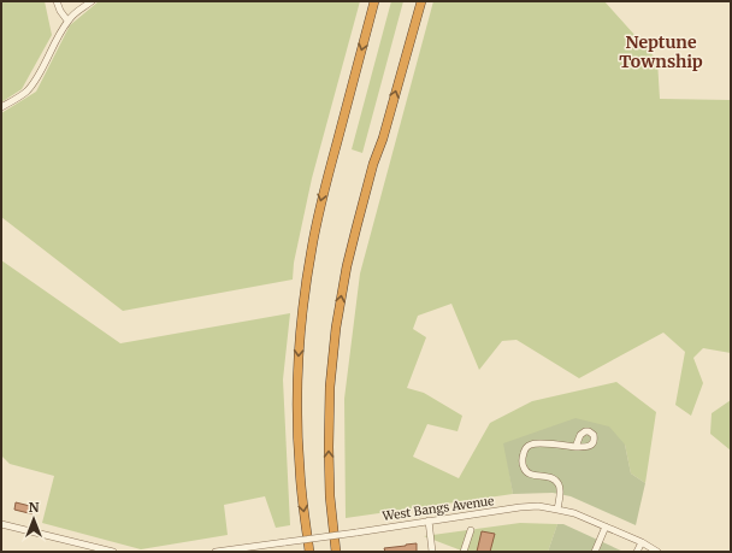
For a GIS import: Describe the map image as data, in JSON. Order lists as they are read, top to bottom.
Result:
{
  "streets": {
    "street": ["West Bangs Avenue"]
  },
  "districts": ["Neptune Township"],
  "north": "top"
}
